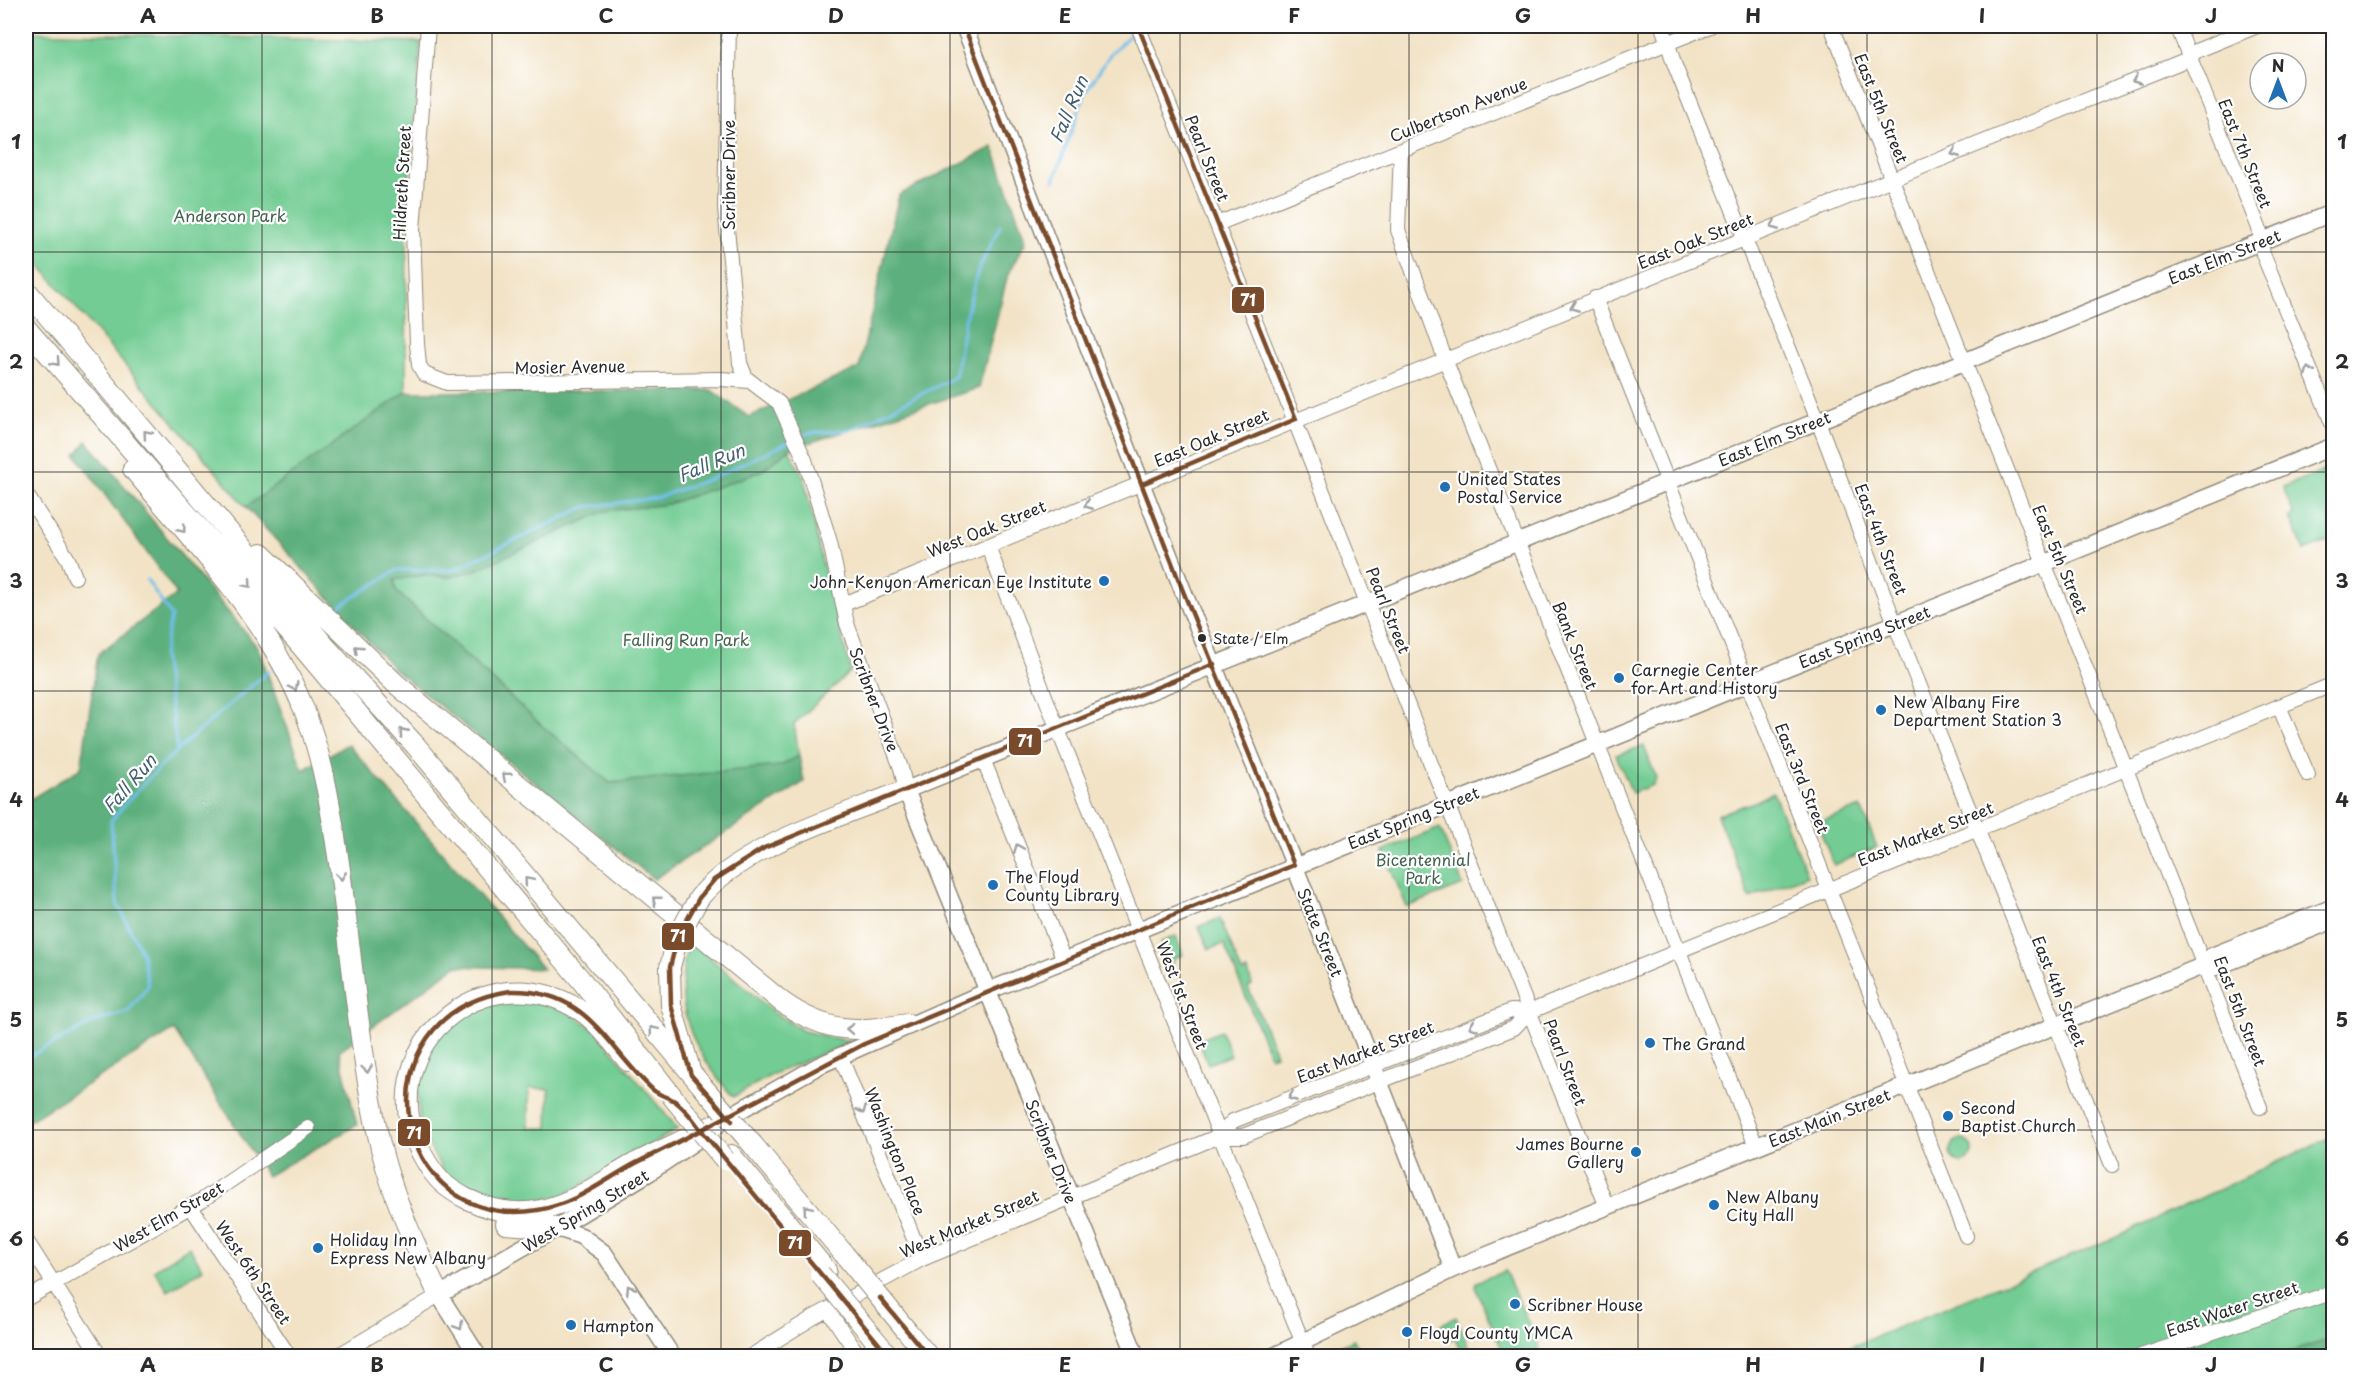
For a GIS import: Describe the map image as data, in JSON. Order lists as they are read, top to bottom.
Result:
{
  "streets": {
    "main road": [
      "Scribner Drive",
      "East Elm Street",
      "East Spring Street",
      "State Street",
      "East Main Street",
      "West Spring Street"
    ],
    "street": [
      "East 5th Street",
      "Culbertson Avenue",
      "East 7th Street",
      "Pearl Street",
      "Hildreth Street",
      "East Oak Street",
      "Mosier Avenue",
      "West Oak Street",
      "East 4th Street",
      "Bank Street",
      "East 3rd Street",
      "East Market Street",
      "West 1st Street",
      "Washington Place",
      "West Elm Street",
      "West Market Street",
      "West 6th Street",
      "East Water Street"
    ]
  },
  "crossings": [
    ["East 5th Street", "East Oak Street"],
    ["East 5th Street", "East Elm Street"],
    ["East 5th Street", "East Spring Street"],
    ["East 5th Street", "East Market Street"],
    ["East 5th Street", "East Main Street"],
    ["Culbertson Avenue", "Pearl Street"],
    ["Culbertson Avenue", "East 4th Street"],
    ["Culbertson Avenue", "Bank Street"],
    ["East 7th Street", "East Oak Street"],
    ["East 7th Street", "East Elm Street"],
    ["Pearl Street", "East Oak Street"],
    ["Pearl Street", "East Elm Street"],
    ["Pearl Street", "East Spring Street"],
    ["Pearl Street", "East Market Street"],
    ["Pearl Street", "East Main Street"],
    ["Scribner Drive", "Mosier Avenue"],
    ["Scribner Drive", "West Oak Street"],
    ["Scribner Drive", "West Spring Street"],
    ["Scribner Drive", "West Market Street"],
    ["Hildreth Street", "Mosier Avenue"],
    ["East Oak Street", "West Oak Street"],
    ["East Oak Street", "East 4th Street"],
    ["East Oak Street", "Bank Street"],
    ["East Oak Street", "East 3rd Street"],
    ["East Oak Street", "State Street"],
    ["East Elm Street", "East 4th Street"],
    ["East Elm Street", "Bank Street"],
    ["East Elm Street", "East 3rd Street"],
    ["East Elm Street", "State Street"],
    ["West Oak Street", "State Street"],
    ["West Oak Street", "West 1st Street"],
    ["East 4th Street", "East Spring Street"],
    ["East 4th Street", "East Market Street"],
    ["East 4th Street", "East Main Street"],
    ["East Spring Street", "Bank Street"],
    ["East Spring Street", "East 3rd Street"],
    ["East Spring Street", "State Street"],
    ["East Spring Street", "West Spring Street"],
    ["Bank Street", "East Market Street"],
    ["Bank Street", "East Main Street"],
    ["East 3rd Street", "East Market Street"],
    ["East 3rd Street", "East Main Street"],
    ["East Market Street", "State Street"],
    ["East Market Street", "West Market Street"],
    ["State Street", "East Main Street"],
    ["State Street", "West Spring Street"],
    ["State Street", "West Market Street"],
    ["West 1st Street", "East Main Street"],
    ["West 1st Street", "West Spring Street"],
    ["West 1st Street", "West Market Street"],
    ["Washington Place", "West Spring Street"],
    ["Washington Place", "West Market Street"],
    ["West Elm Street", "West 6th Street"]
  ],
  "one_way": [
    "East 7th Street",
    "East Oak Street",
    "West Oak Street",
    "Washington Place"
  ],
  "water": ["Fall Run"],
  "parks": ["Anderson Park", "Falling Run Park", "Bicentennial Park"],
  "places": [
    "United States Postal Service",
    "John-Kenyon American Eye Institute",
    "State / Elm",
    "Carnegie Center for Art and History",
    "New Albany Fire Department Station 3",
    "The Floyd County Library",
    "The Grand",
    "Second Baptist Church",
    "James Bourne Gallery",
    "New Albany City Hall",
    "Holiday Inn Express New Albany",
    "Scribner House",
    "Hampton",
    "Floyd County YMCA"
  ],
  "lines": ["transit line 71"],
  "north": "top",
  "grid": {
    "columns": [
      "A",
      "B",
      "C",
      "D",
      "E",
      "F",
      "G",
      "H",
      "I",
      "J"
    ],
    "rows": [
      "1",
      "2",
      "3",
      "4",
      "5",
      "6"
    ]
  }
}
